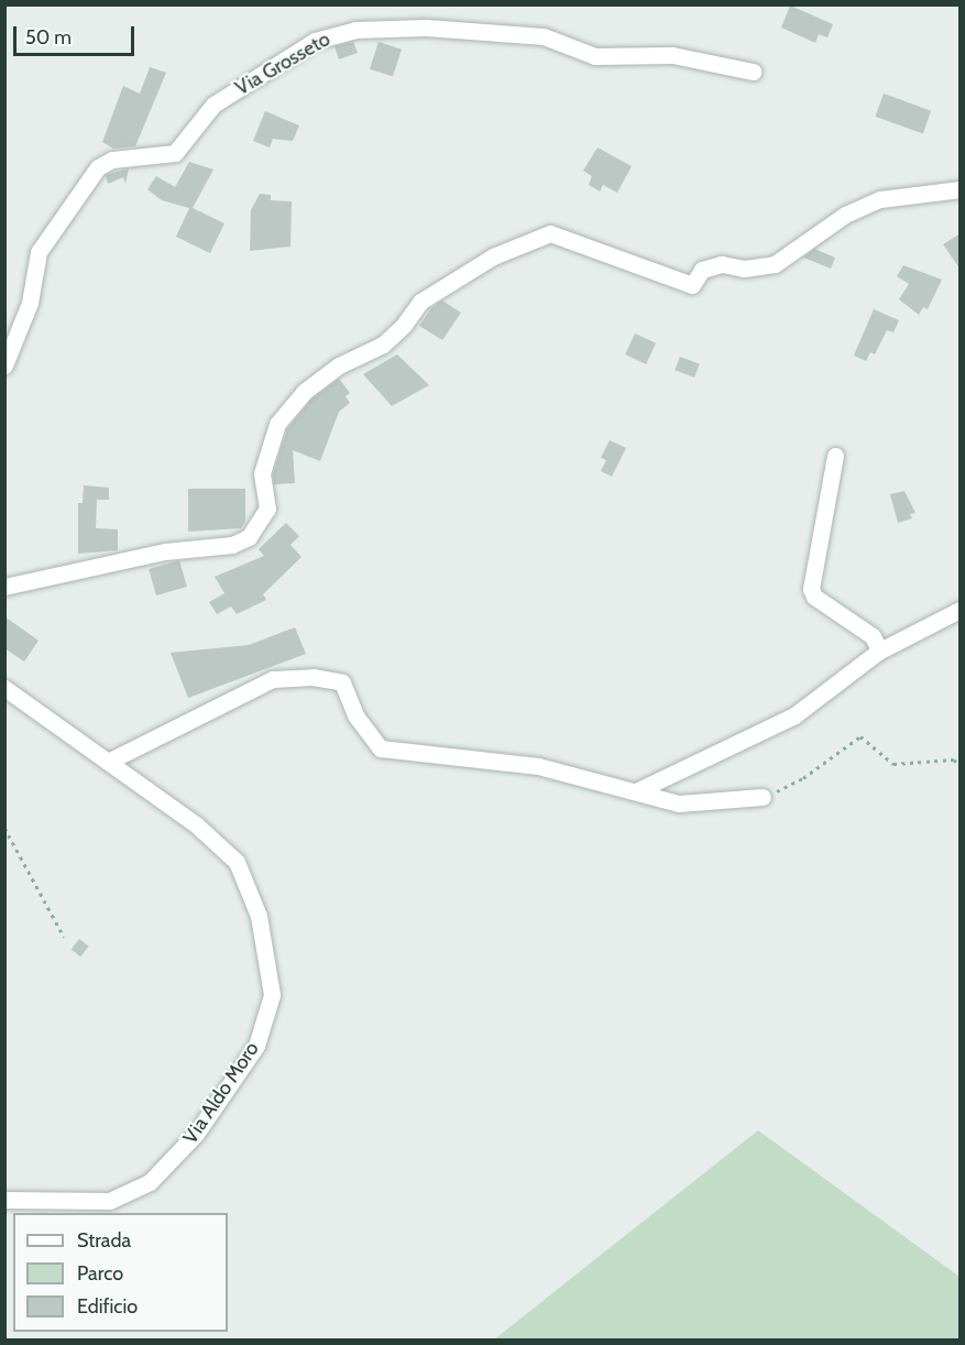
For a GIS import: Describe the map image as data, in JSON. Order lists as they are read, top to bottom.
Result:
{
  "streets": {
    "street": ["Via Grosseto", "Via Aldo Moro"]
  },
  "legend": ["Strada", "Parco", "Edificio"],
  "scale_bar": "50 m"
}
